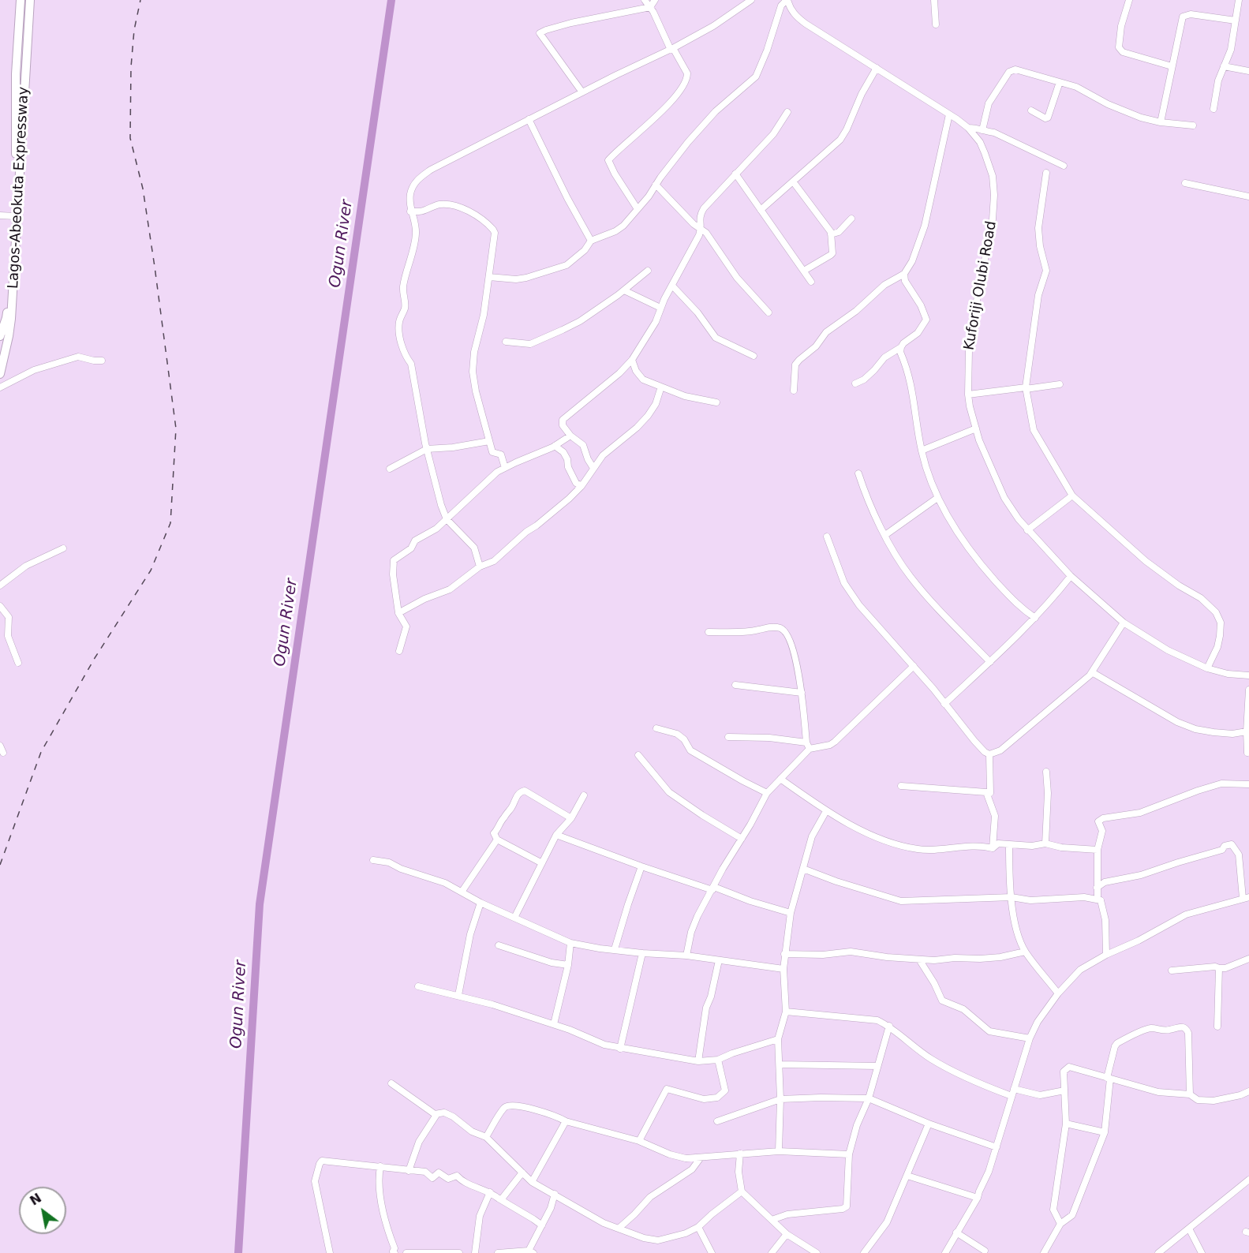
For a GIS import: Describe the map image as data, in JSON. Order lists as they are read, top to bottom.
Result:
{
  "streets": {
    "highway": ["Lagos-Abeokuta Expressway"],
    "street": ["Kuforiji Olubi Road"]
  },
  "water": ["Ogun River"],
  "north": "top left"
}
